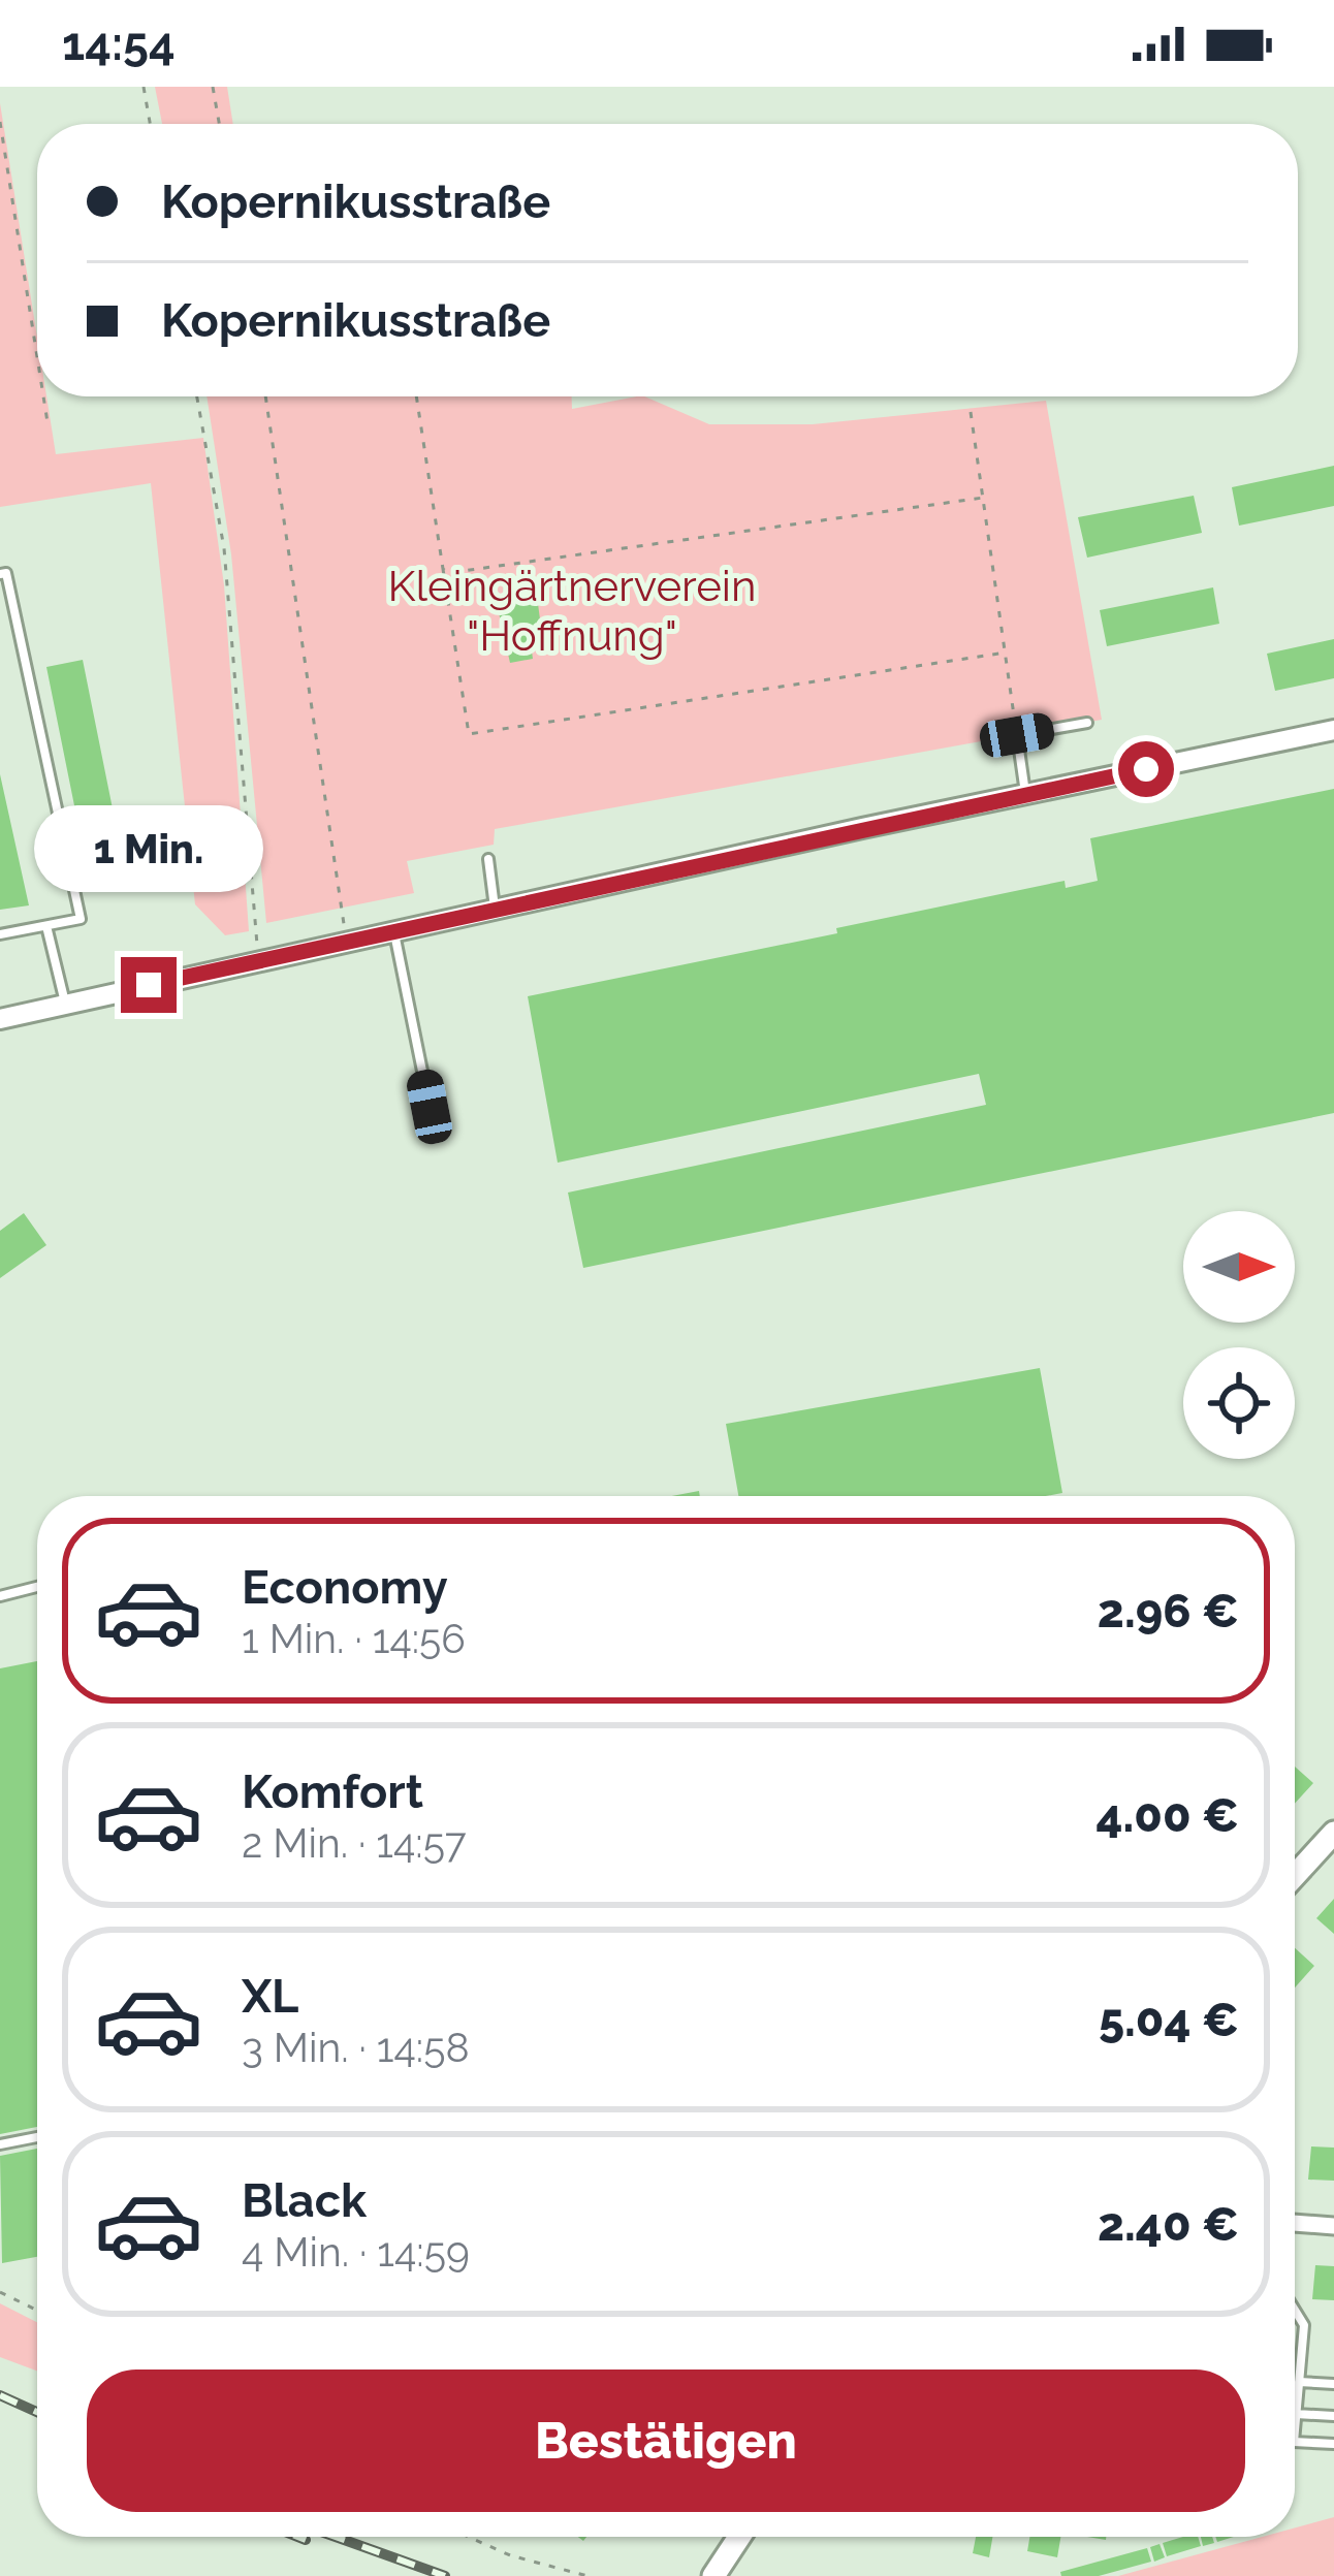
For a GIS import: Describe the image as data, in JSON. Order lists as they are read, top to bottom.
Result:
{
  "parks": ["Kleingärtnerverein \"Hoffnung\""],
  "north": "right",
  "page": {
    "status": "14:54",
    "banner": ["Kopernikusstraße", "Kopernikusstraße"],
    "bubble": "1 Min.",
    "list": [
      {
        "name": "Economy",
        "note": "1 Min. · 14:56",
        "value": "2.96 €"
      },
      {
        "name": "Komfort",
        "note": "2 Min. · 14:57",
        "value": "4.00 €"
      },
      {
        "name": "XL",
        "note": "3 Min. · 14:58",
        "value": "5.04 €"
      },
      {
        "name": "Black",
        "note": "4 Min. · 14:59",
        "value": "2.40 €"
      }
    ],
    "buttons": "Bestätigen"
  }
}
